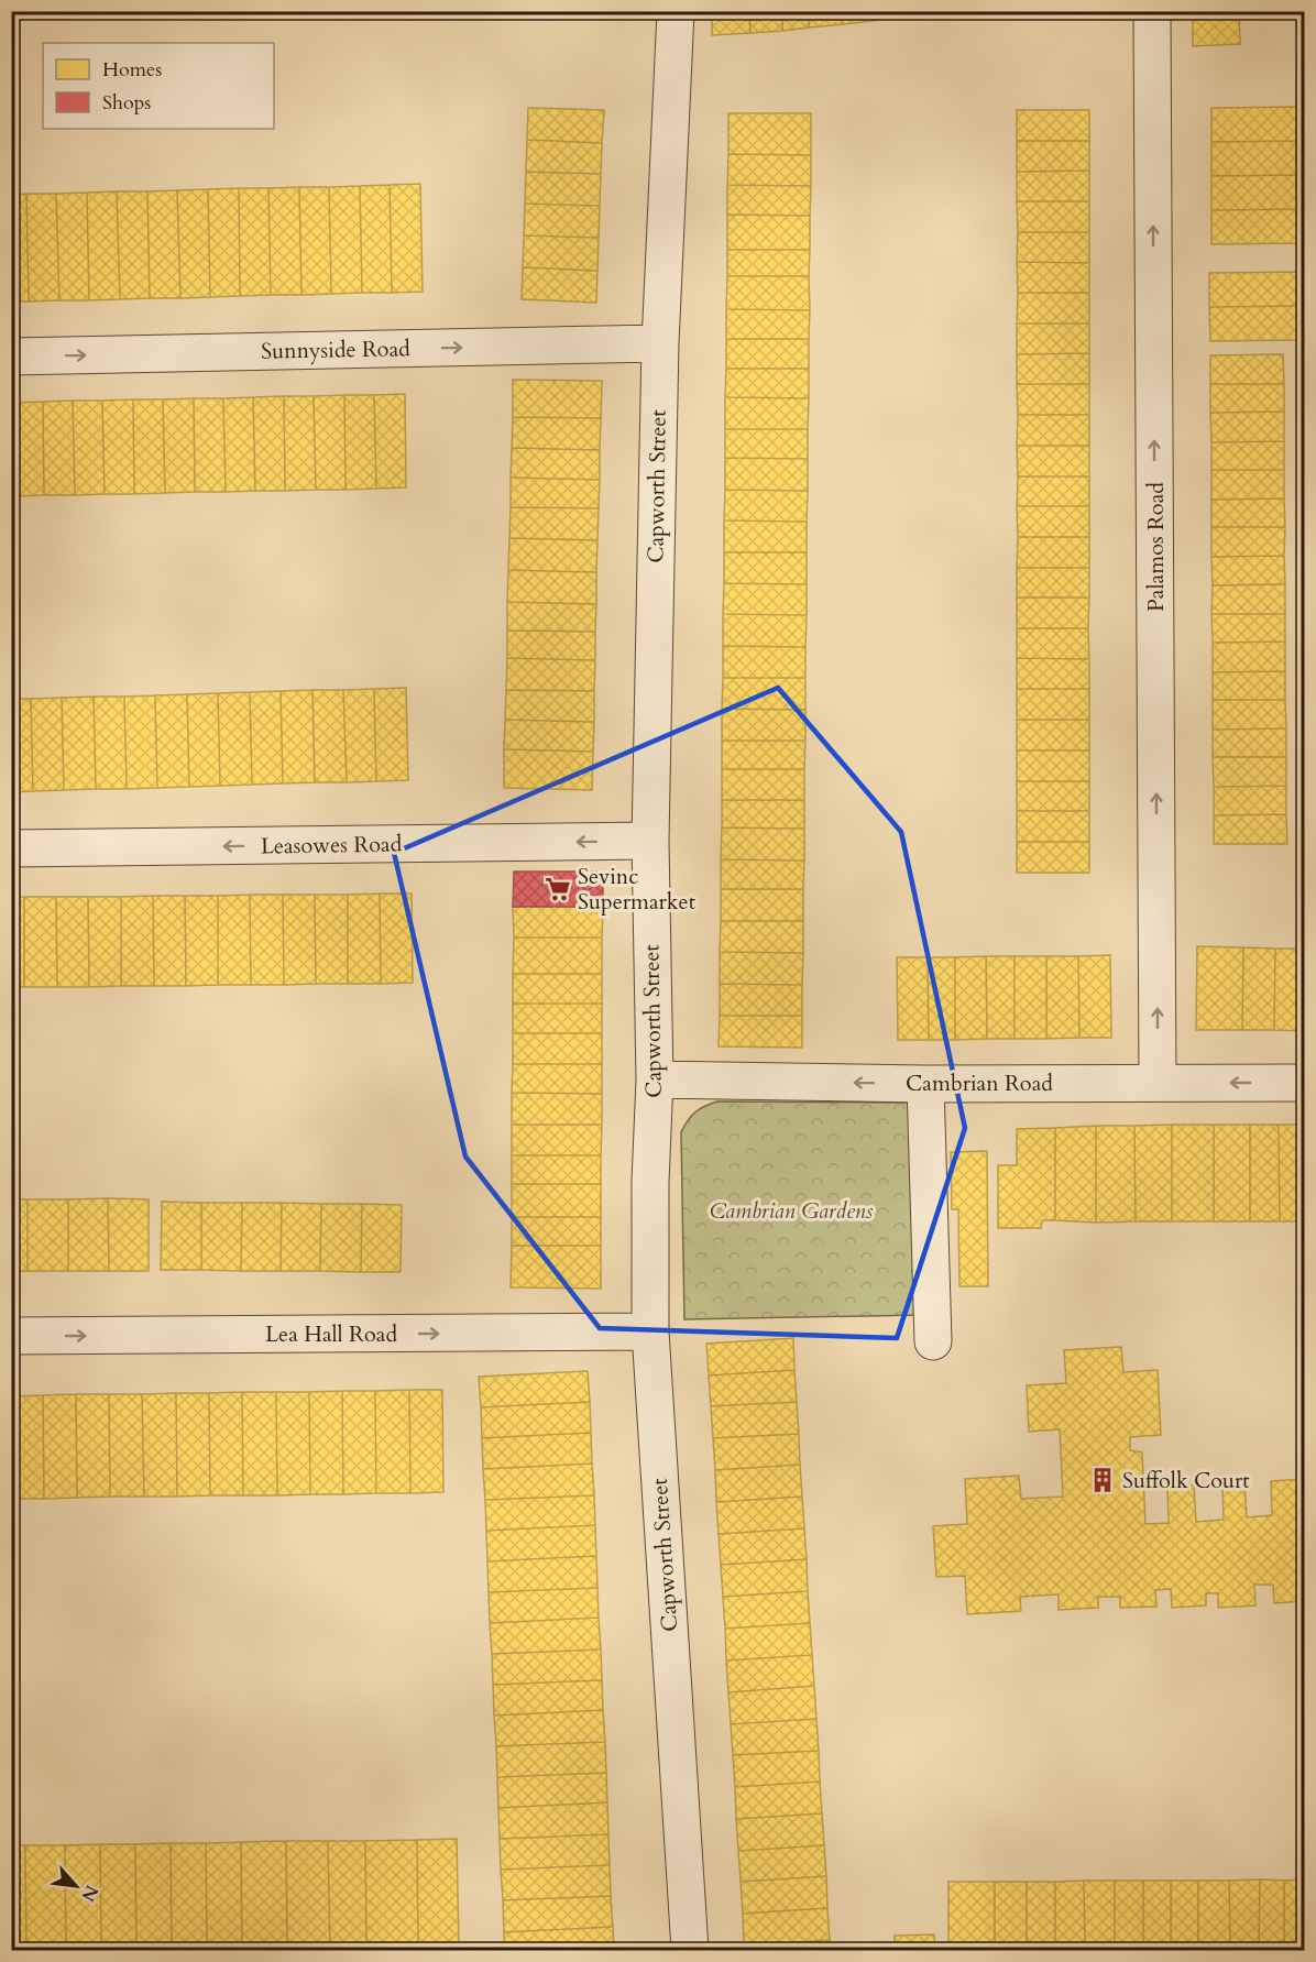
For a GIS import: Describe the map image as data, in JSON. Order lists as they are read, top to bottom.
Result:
{
  "streets": {
    "street": [
      "Sunnyside Road",
      "Capworth Street",
      "Palamos Road",
      "Leasowes Road",
      "Cambrian Road",
      "Lea Hall Road"
    ]
  },
  "crossings": [
    ["Sunnyside Road", "Capworth Street"],
    ["Capworth Street", "Leasowes Road"],
    ["Capworth Street", "Cambrian Road"],
    ["Capworth Street", "Lea Hall Road"],
    ["Palamos Road", "Cambrian Road"]
  ],
  "one_way": [
    "Sunnyside Road",
    "Palamos Road",
    "Leasowes Road",
    "Cambrian Road",
    "Lea Hall Road"
  ],
  "parks": ["Cambrian Gardens"],
  "places": {
    "supermarket": ["Sevinc Supermarket"],
    "building": ["Suffolk Court"]
  },
  "legend": ["Homes", "Shops"],
  "north": "bottom right"
}
